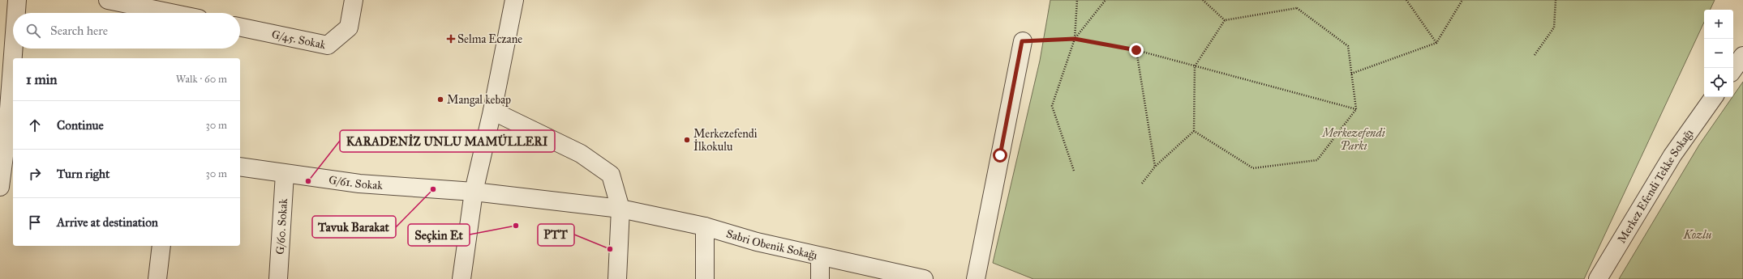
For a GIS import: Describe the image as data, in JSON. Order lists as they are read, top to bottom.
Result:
{
  "streets": {
    "street": [
      "G/45. Sokak",
      "G/61. Sokak",
      "Merkez Efendi Tekke Sokağı",
      "G/60. Sokak",
      "Sabri Obenik Sokağı"
    ]
  },
  "crossings": [
    ["G/61. Sokak", "G/60. Sokak"],
    ["G/61. Sokak", "Sabri Obenik Sokağı"]
  ],
  "parks": ["Merkezefendi Parkı", "Kozlu"],
  "places": {
    "health": ["Selma Eczane"],
    "other": [
      "Mangal kebap",
      "Merkezefendi İlkokulu",
      "KARADENİZ UNLU MAMÜLLERI",
      "Tavuk Barakat",
      "Seçkin Et",
      "PTT"
    ]
  },
  "page": {
    "map_buttons": ["+", "−"],
    "search": "Search here",
    "heading": ["1 min", "Walk · 60 m"],
    "list": [
      ["Continue", "30 m"],
      ["Turn right", "30 m"],
      "Arrive at destination"
    ]
  }
}
